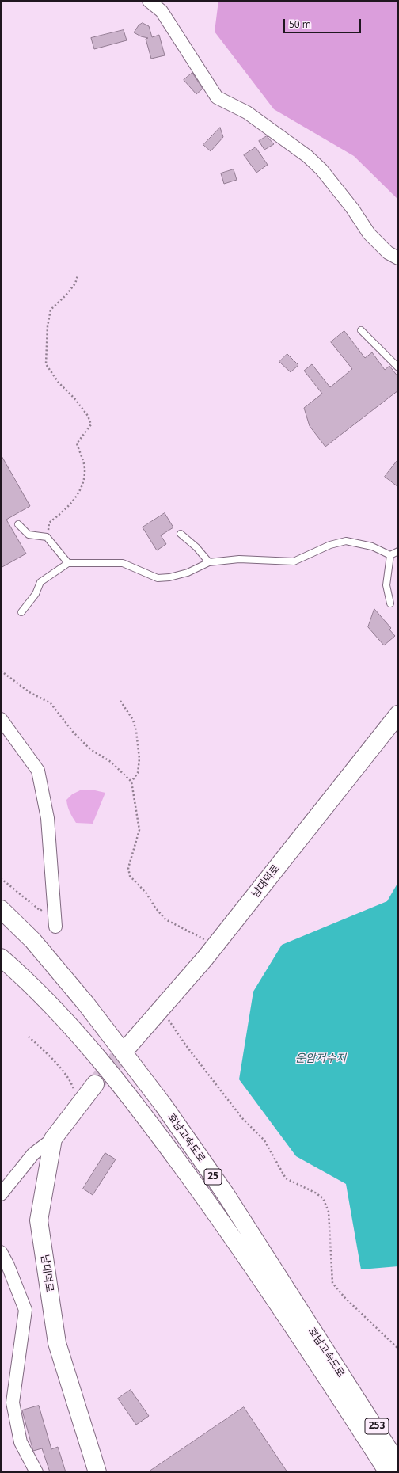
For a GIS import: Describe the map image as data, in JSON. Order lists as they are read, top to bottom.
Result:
{
  "streets": {
    "main road": [
      "남대덕로",
      "호남고속도로",
      "25",
      "253"
    ]
  },
  "crossings": [
    ["호남고속도로", "253"]
  ],
  "water": ["운암저수지"],
  "scale_bar": "50 m"
}
